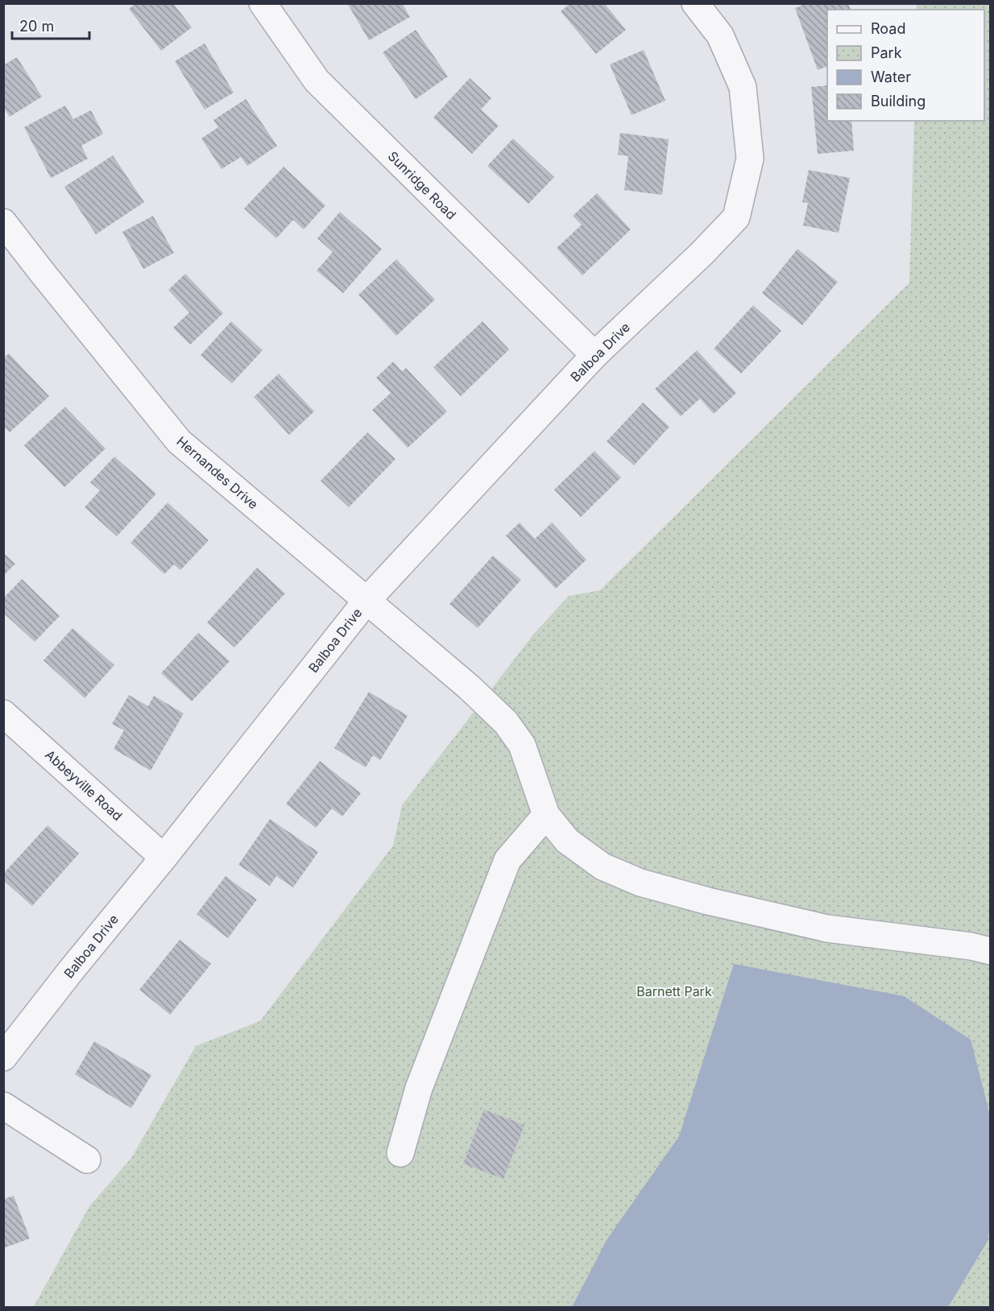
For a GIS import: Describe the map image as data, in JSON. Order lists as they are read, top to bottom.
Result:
{
  "streets": {
    "street": [
      "Sunridge Road",
      "Balboa Drive",
      "Hernandes Drive",
      "Abbeyville Road"
    ]
  },
  "crossings": [
    ["Sunridge Road", "Balboa Drive"],
    ["Balboa Drive", "Hernandes Drive"],
    ["Balboa Drive", "Abbeyville Road"]
  ],
  "parks": ["Barnett Park"],
  "legend": [
    "Road",
    "Park",
    "Water",
    "Building"
  ],
  "scale_bar": "20 m"
}
